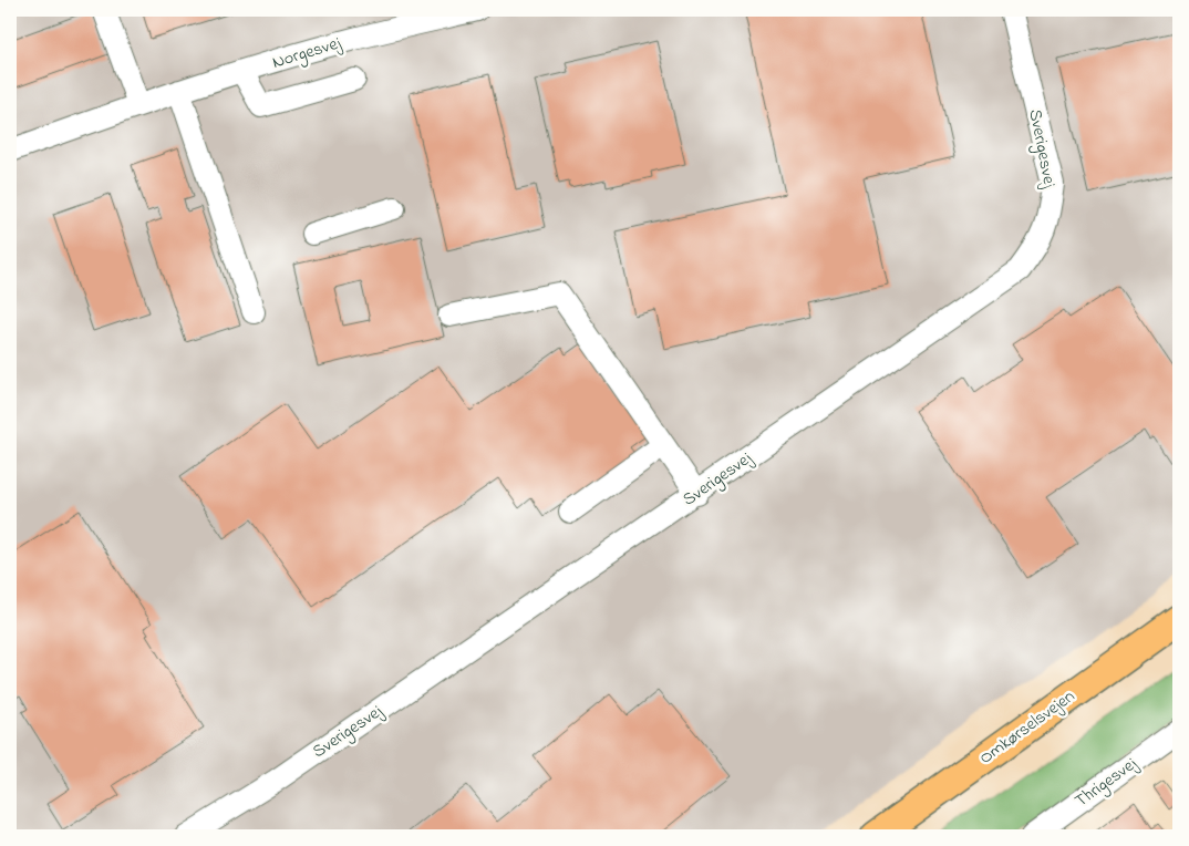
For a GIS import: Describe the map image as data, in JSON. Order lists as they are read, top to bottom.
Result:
{
  "streets": {
    "main road": ["Omkørselsvejen"],
    "street": ["Norgesvej", "Sverigesvej", "Thrigesvej"]
  }
}
